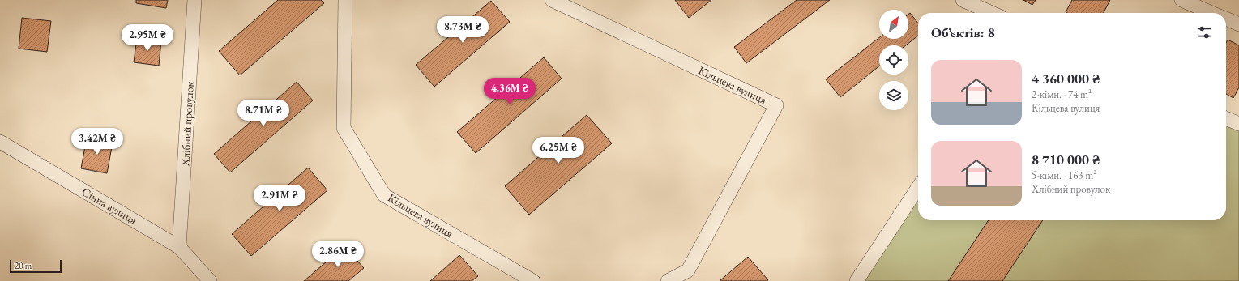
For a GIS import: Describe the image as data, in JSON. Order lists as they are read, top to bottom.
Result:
{
  "streets": {
    "street": ["Кільцева вулиця", "Хлібний провулок", "Сінна вулиця"]
  },
  "crossings": [
    ["Хлібний провулок", "Сінна вулиця"]
  ],
  "scale_bar": "20 m",
  "north": "top right",
  "page": {
    "heading": "Об’єктів: 8",
    "price": [
      "8.73M ₴",
      "2.95M ₴",
      "4.36M ₴",
      "8.71M ₴",
      "3.42M ₴",
      "6.25M ₴",
      "2.91M ₴",
      "2.86M ₴"
    ],
    "list": [
      {
        "name": "4 360 000 ₴",
        "note": "2-кімн. · 74 m² · Кільцева вулиця"
      },
      {
        "name": "8 710 000 ₴",
        "note": "5-кімн. · 163 m² · Хлібний провулок"
      }
    ],
    "scale": "20 m"
  }
}
